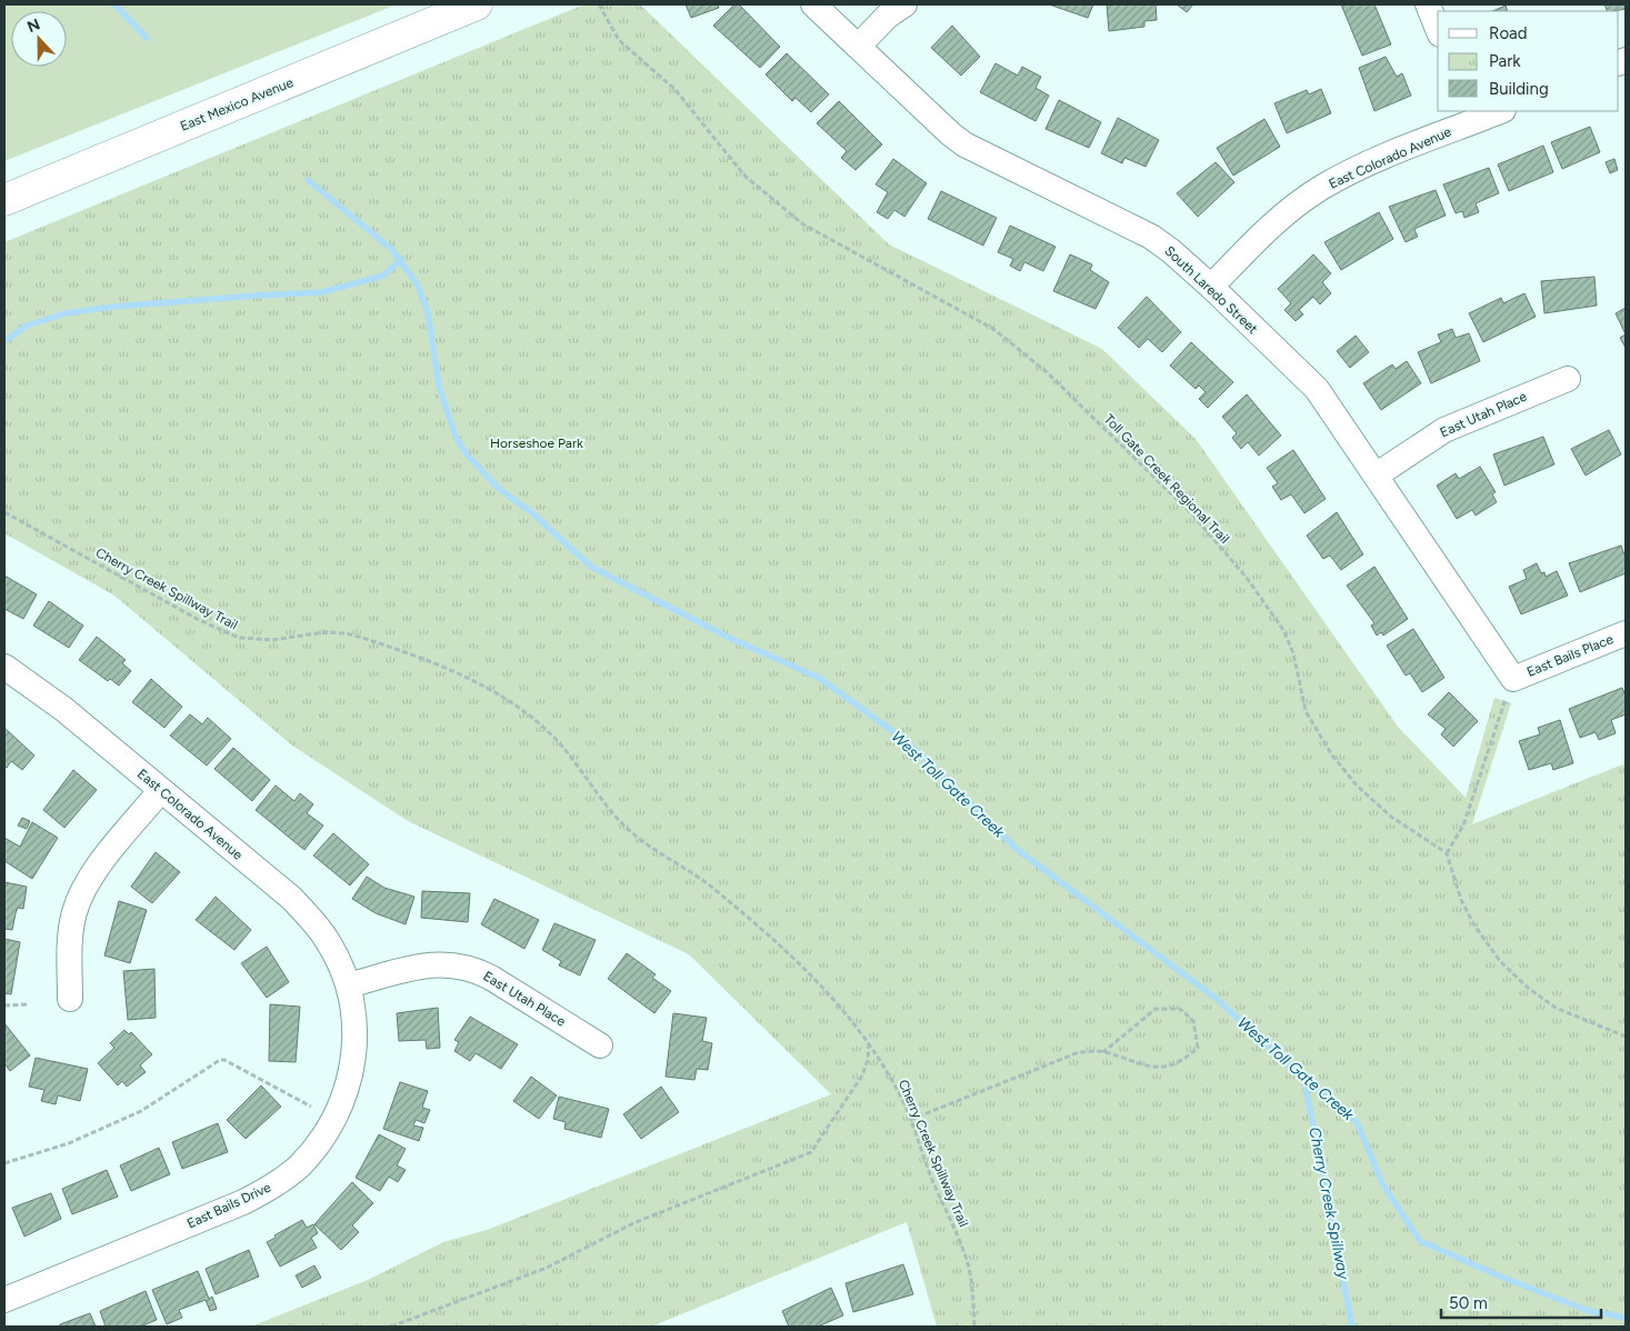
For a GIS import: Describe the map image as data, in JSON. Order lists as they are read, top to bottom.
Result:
{
  "streets": {
    "street": [
      "East Mexico Avenue",
      "East Colorado Avenue",
      "South Laredo Street",
      "East Utah Place",
      "East Bails Place",
      "East Bails Drive"
    ],
    "path": ["Toll Gate Creek Regional Trail", "Cherry Creek Spillway Trail"]
  },
  "crossings": [
    ["East Colorado Avenue", "South Laredo Street"],
    ["East Colorado Avenue", "East Utah Place"],
    ["East Colorado Avenue", "East Bails Drive"],
    ["South Laredo Street", "East Utah Place"],
    ["South Laredo Street", "East Bails Place"],
    ["East Utah Place", "East Bails Drive"]
  ],
  "water": ["West Toll Gate Creek", "Cherry Creek Spillway"],
  "parks": ["Horseshoe Park"],
  "legend": ["Road", "Park", "Building"],
  "scale_bar": "50 m",
  "north": "top"
}
